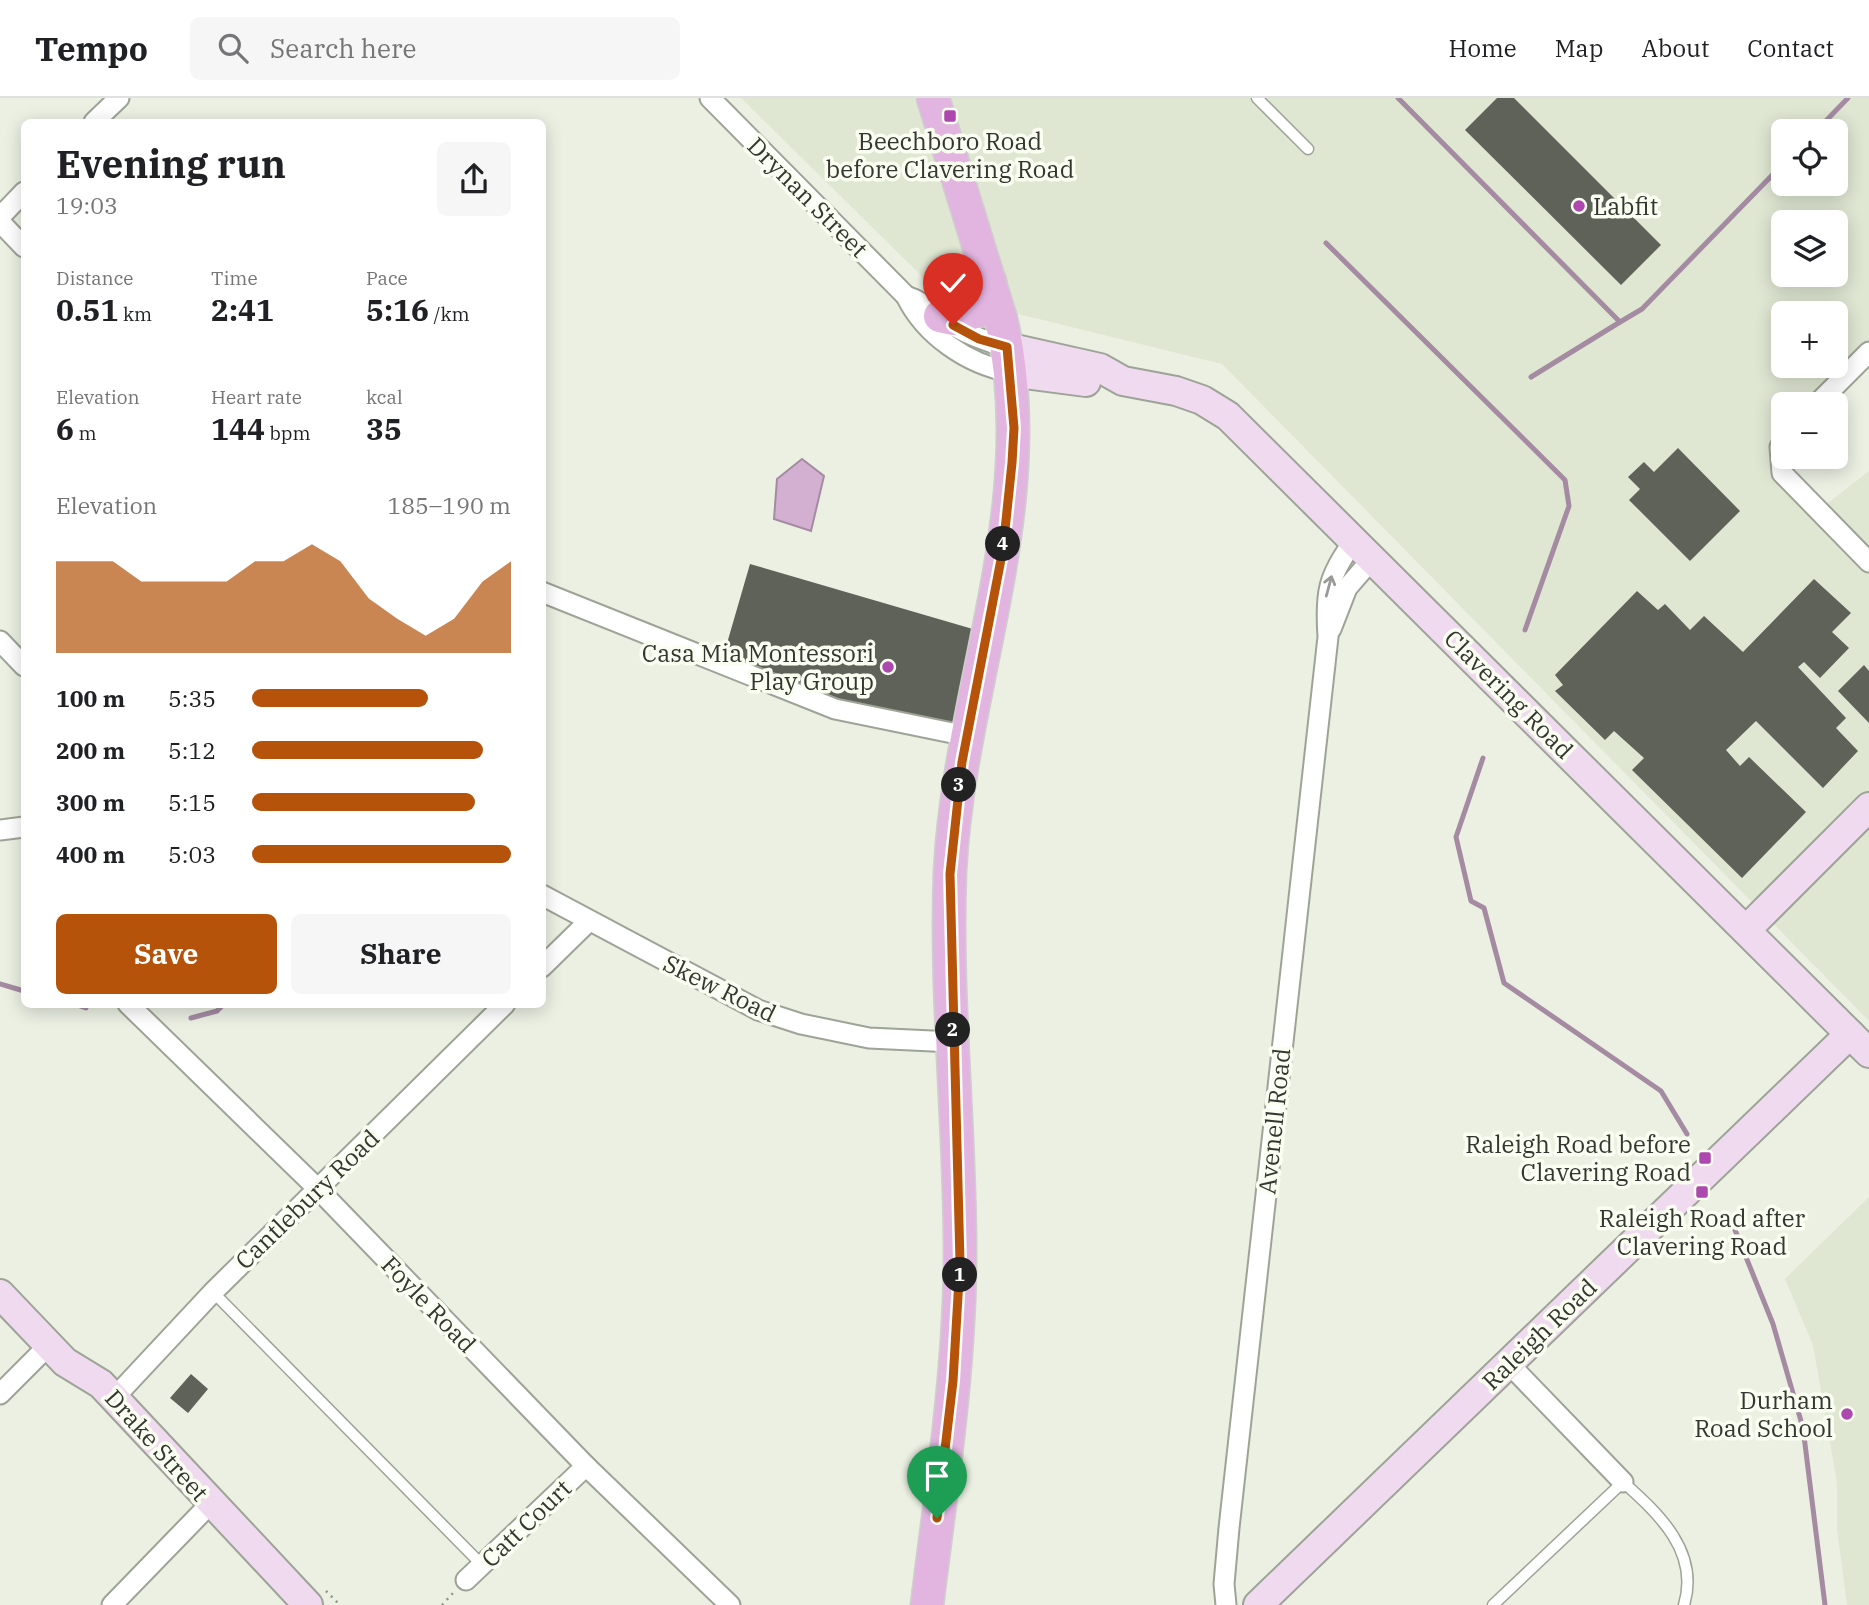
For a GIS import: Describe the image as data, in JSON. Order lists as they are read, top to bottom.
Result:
{
  "streets": {
    "street": [
      "Drynan Street",
      "Clavering Road",
      "Skew Road",
      "Avenell Road",
      "Cantlebury Road",
      "Foyle Road",
      "Raleigh Road",
      "Drake Street",
      "Catt Court"
    ]
  },
  "crossings": [
    ["Drynan Street", "Clavering Road"],
    ["Clavering Road", "Avenell Road"],
    ["Clavering Road", "Raleigh Road"],
    ["Cantlebury Road", "Foyle Road"],
    ["Cantlebury Road", "Drake Street"],
    ["Foyle Road", "Catt Court"]
  ],
  "places": {
    "transit": ["Beechboro Road before Clavering Road", "Raleigh Road before Clavering Road", "Raleigh Road after Clavering Road"],
    "other": ["Labfit", "Casa Mia Montessori Play Group", "Durham Road School"]
  },
  "page": {
    "header": "Tempo",
    "search": "Search here",
    "nav": [
      "Home",
      "Map",
      "About",
      "Contact"
    ],
    "map_buttons": ["+", "−"],
    "heading": ["Evening run", "19:03"],
    "stats": [
      ["Distance", "0.51 km"],
      ["Time", "2:41"],
      ["Pace", "5:16 /km"],
      ["Elevation", "6 m"],
      ["Heart rate", "144 bpm"],
      ["kcal", "35"]
    ],
    "chart": ["Elevation", "185–190 m"],
    "pins": [
      "4",
      "3",
      "2",
      "1"
    ],
    "list": [
      {
        "name": "100 m",
        "note": "5:35"
      },
      {
        "name": "200 m",
        "note": "5:12"
      },
      {
        "name": "300 m",
        "note": "5:15"
      },
      {
        "name": "400 m",
        "note": "5:03"
      }
    ],
    "buttons": ["Save", "Share"]
  }
}
